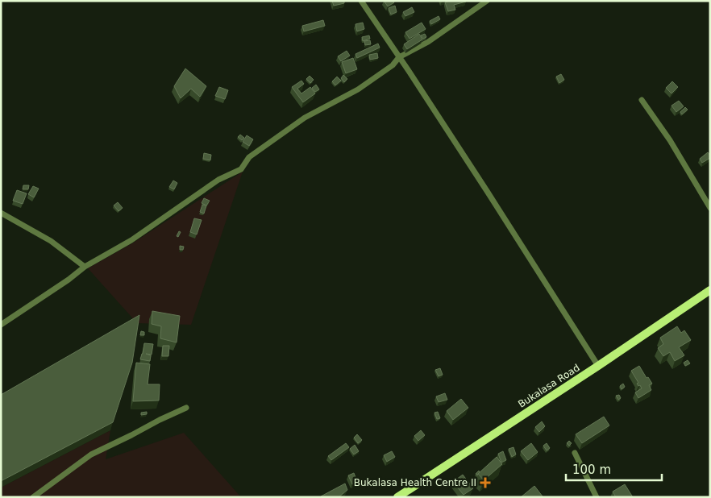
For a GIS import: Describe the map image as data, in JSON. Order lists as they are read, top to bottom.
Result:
{
  "streets": {
    "street": ["Bukalasa Road"]
  },
  "places": {
    "health": ["Bukalasa Health Centre II"]
  },
  "scale_bar": "100 m"
}
